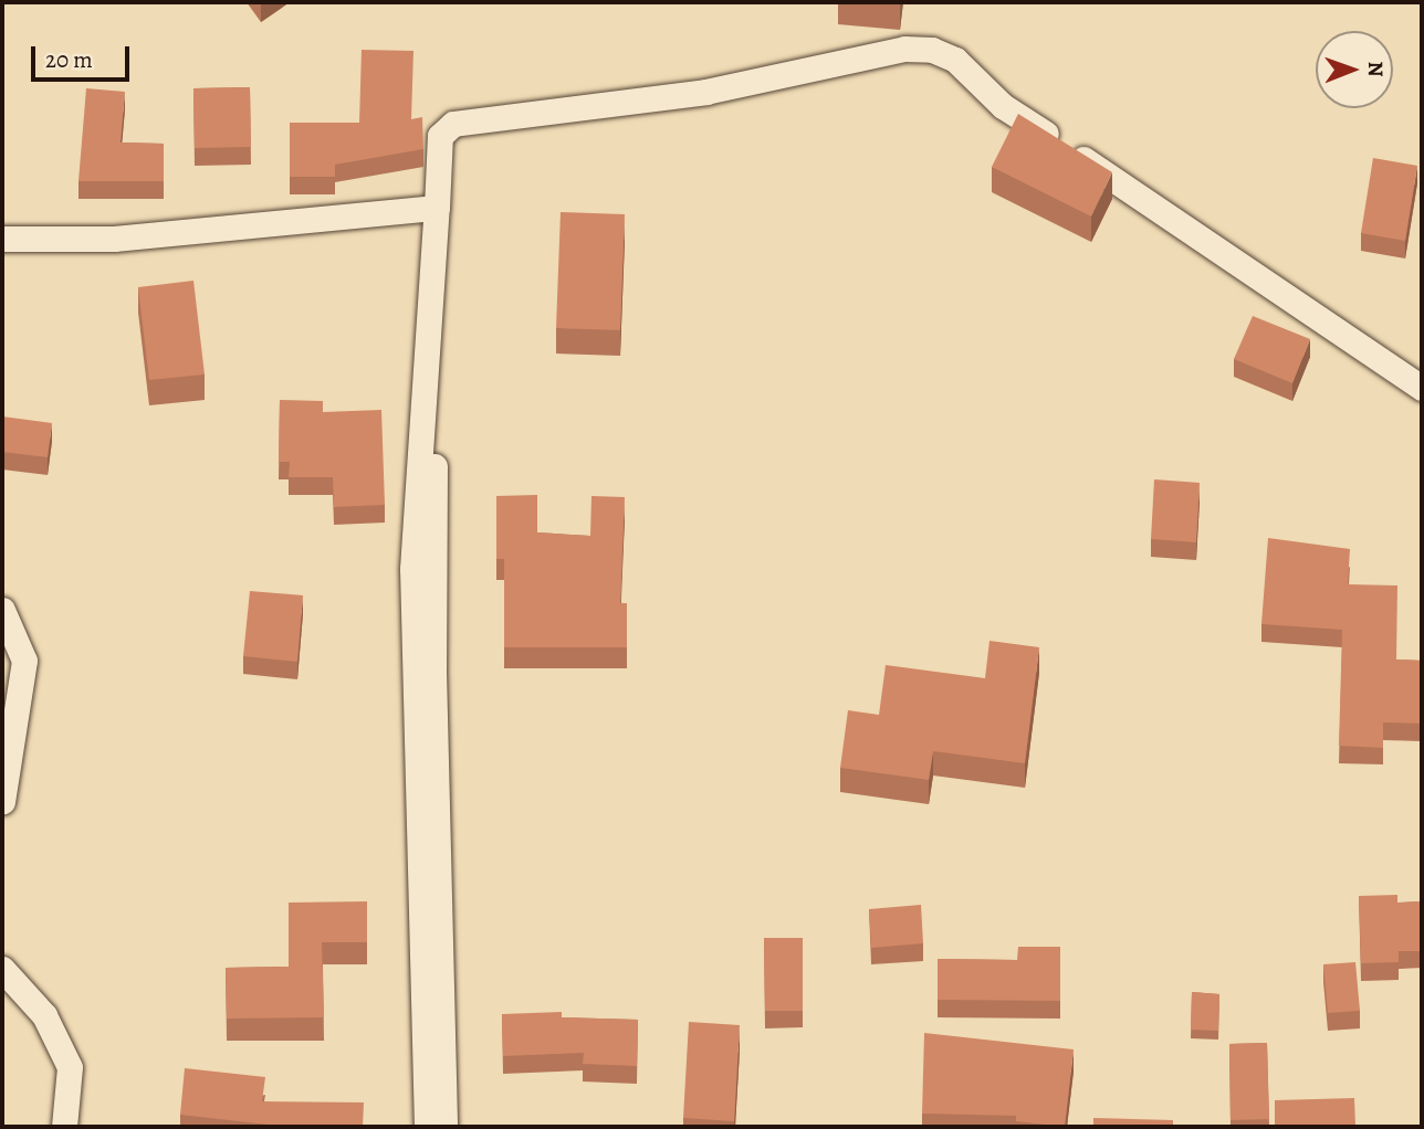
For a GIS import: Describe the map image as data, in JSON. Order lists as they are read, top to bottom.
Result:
{
  "scale_bar": "20 m",
  "north": "right"
}
